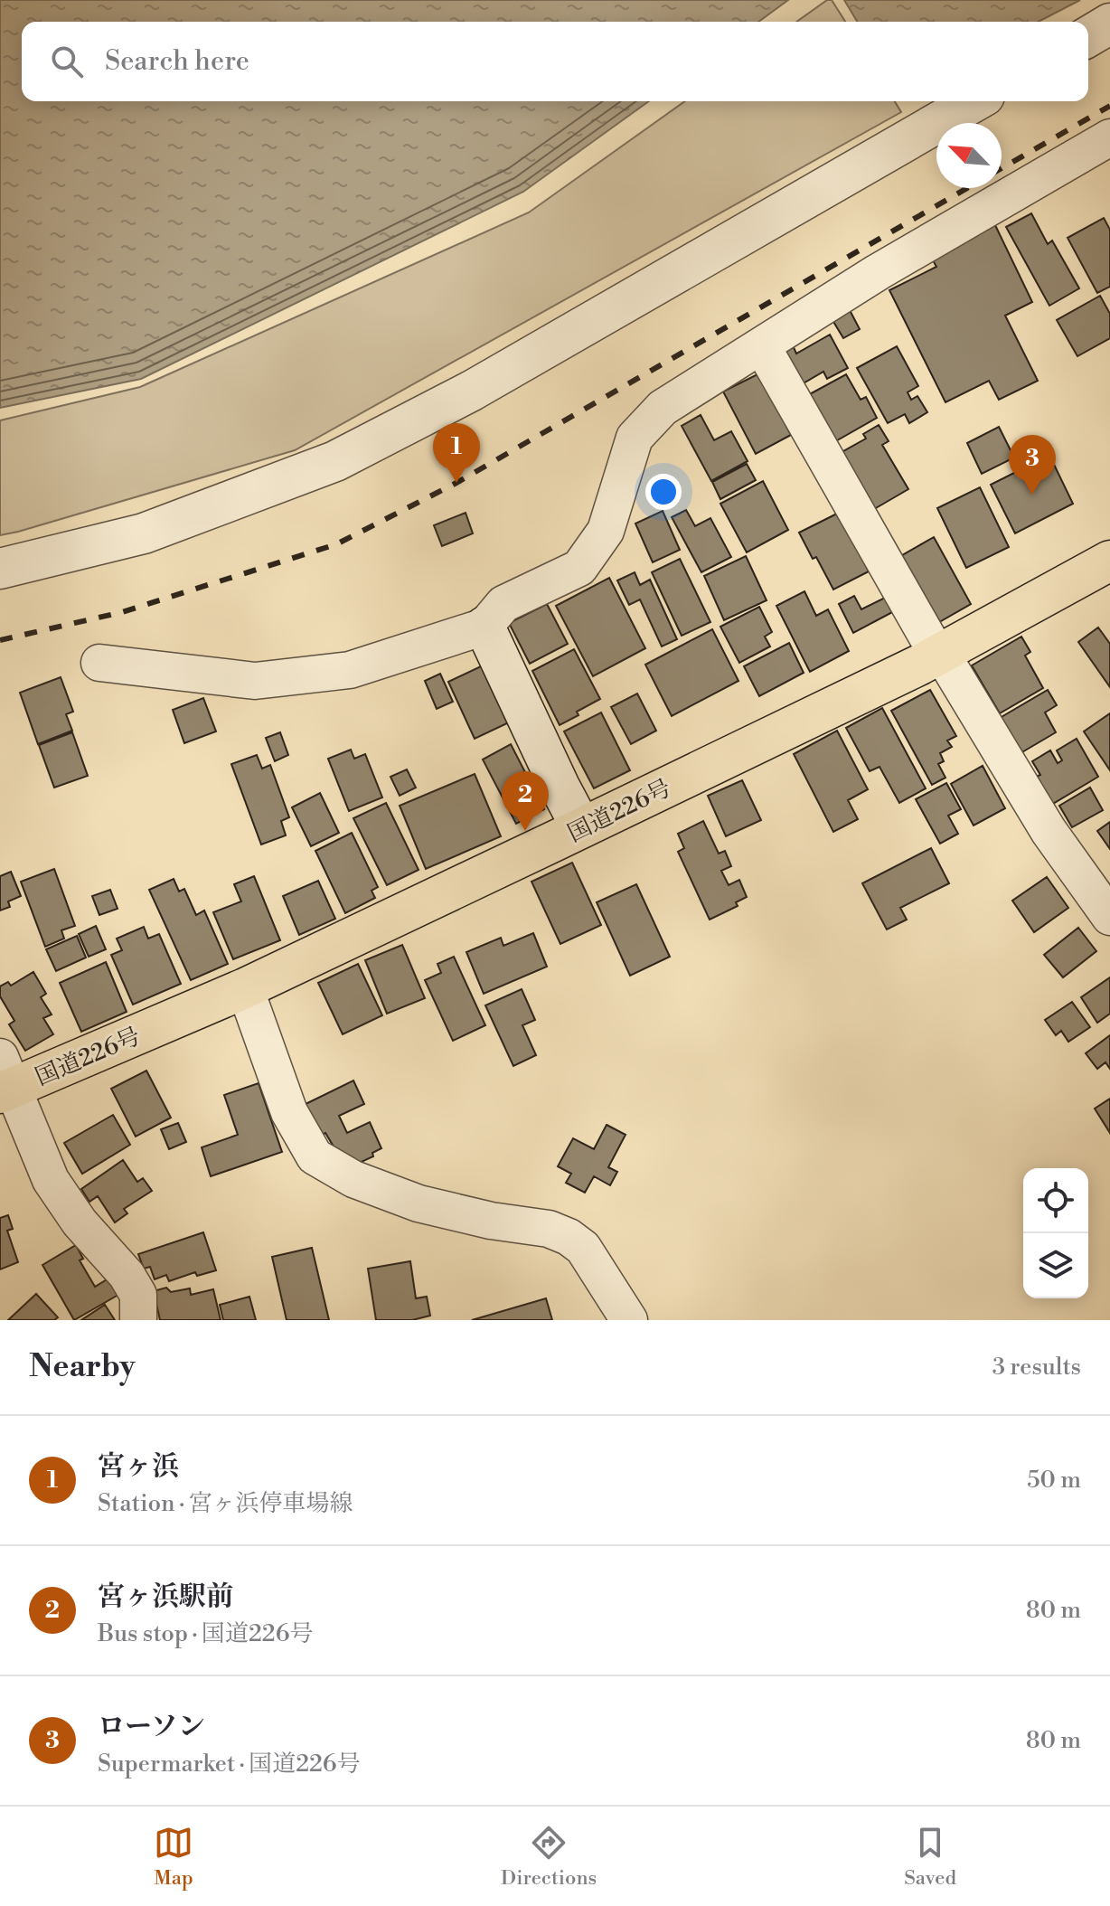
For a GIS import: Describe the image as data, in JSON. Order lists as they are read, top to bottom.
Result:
{
  "streets": {
    "highway": ["国道226号"]
  },
  "north": "top left",
  "page": {
    "search": "Search here",
    "pins": ["1", "3", "2"],
    "heading": ["Nearby", "3 results"],
    "list": [
      {
        "mark": "1",
        "name": "宮ヶ浜",
        "note": "Station · 宮ヶ浜停車場線",
        "value": "50 m"
      },
      {
        "mark": "2",
        "name": "宮ヶ浜駅前",
        "note": "Bus stop · 国道226号",
        "value": "80 m"
      },
      {
        "mark": "3",
        "name": "ローソン",
        "note": "Supermarket · 国道226号",
        "value": "80 m"
      }
    ],
    "nav": ["Map", "Directions", "Saved"]
  }
}
